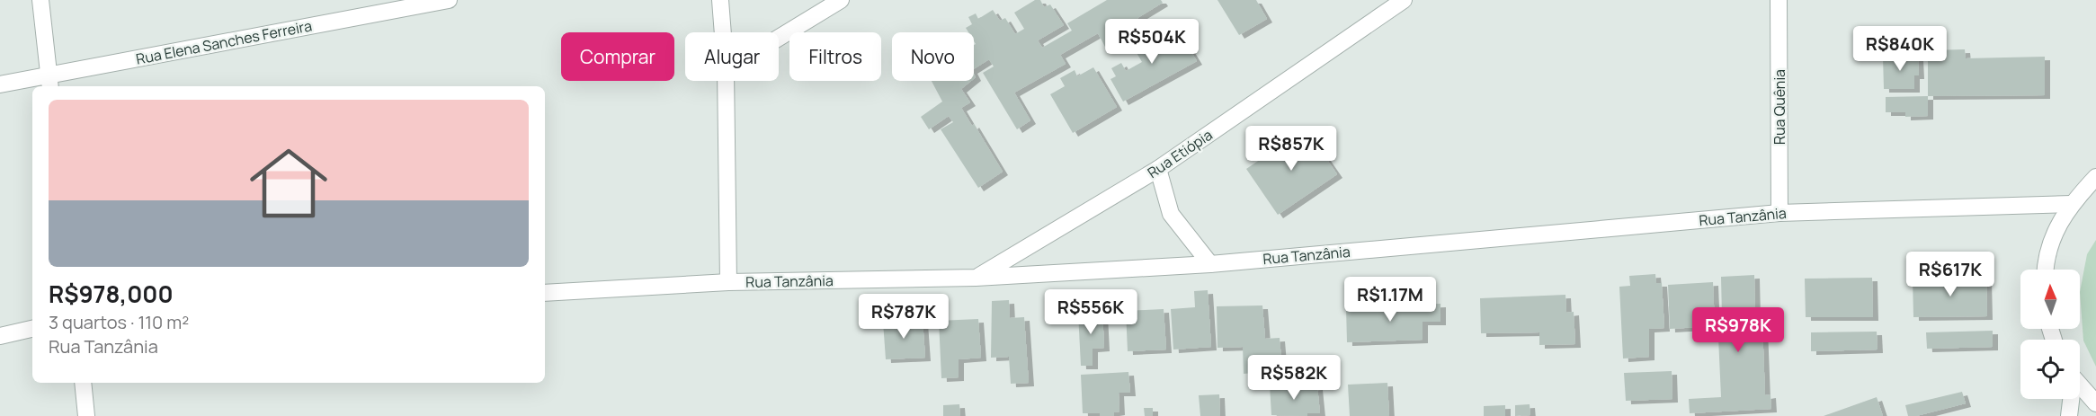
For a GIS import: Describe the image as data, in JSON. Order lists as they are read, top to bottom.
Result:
{
  "streets": {
    "street": [
      "Rua Elena Sanches Ferreira",
      "Rua Quênia",
      "Rua Etiópia",
      "Rua Tanzânia"
    ]
  },
  "crossings": [
    ["Rua Quênia", "Rua Tanzânia"],
    ["Rua Etiópia", "Rua Tanzânia"]
  ],
  "north": "top",
  "page": {
    "price": [
      "R$504K",
      "R$840K",
      "R$857K",
      "R$617K",
      "R$1.17M",
      "R$556K",
      "R$787K",
      "R$978K",
      "R$582K"
    ],
    "chip": [
      "Comprar",
      "Alugar",
      "Filtros",
      "Novo"
    ],
    "list": [
      {
        "name": "R$978,000",
        "note": "3 quartos · 110 m² · Rua Tanzânia"
      }
    ]
  }
}
